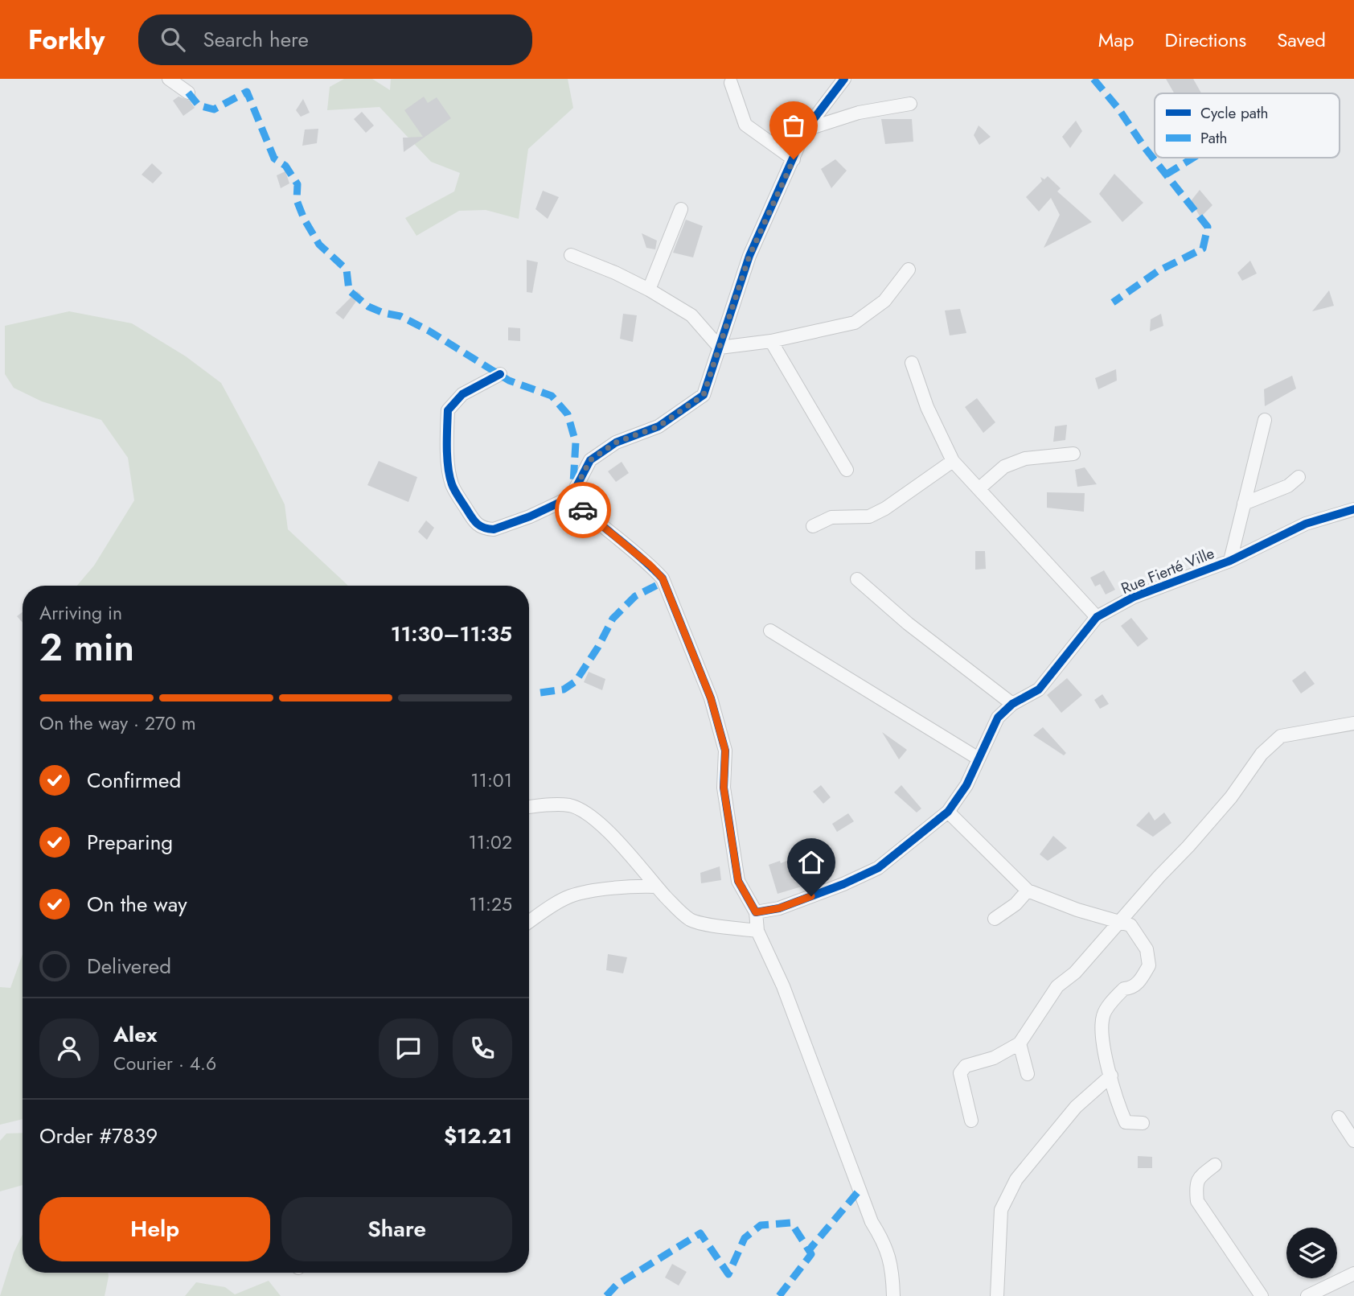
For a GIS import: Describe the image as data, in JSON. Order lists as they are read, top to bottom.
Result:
{
  "streets": {
    "street": ["Rue Fierté Ville"]
  },
  "legend": ["Cycle path", "Path"],
  "page": {
    "header": "Forkly",
    "search": "Search here",
    "nav": ["Map", "Directions", "Saved"],
    "heading": ["2 min", "Arriving in", "11:30–11:35"],
    "panel": [
      "Alex",
      "Courier · 4.6",
      "Order #7839",
      "$12.21"
    ],
    "bar": "On the way · 270 m",
    "list": [
      ["Confirmed", "11:01"],
      ["Preparing", "11:02"],
      ["On the way", "11:25"],
      "Delivered"
    ],
    "buttons": ["Help", "Share"]
  }
}
